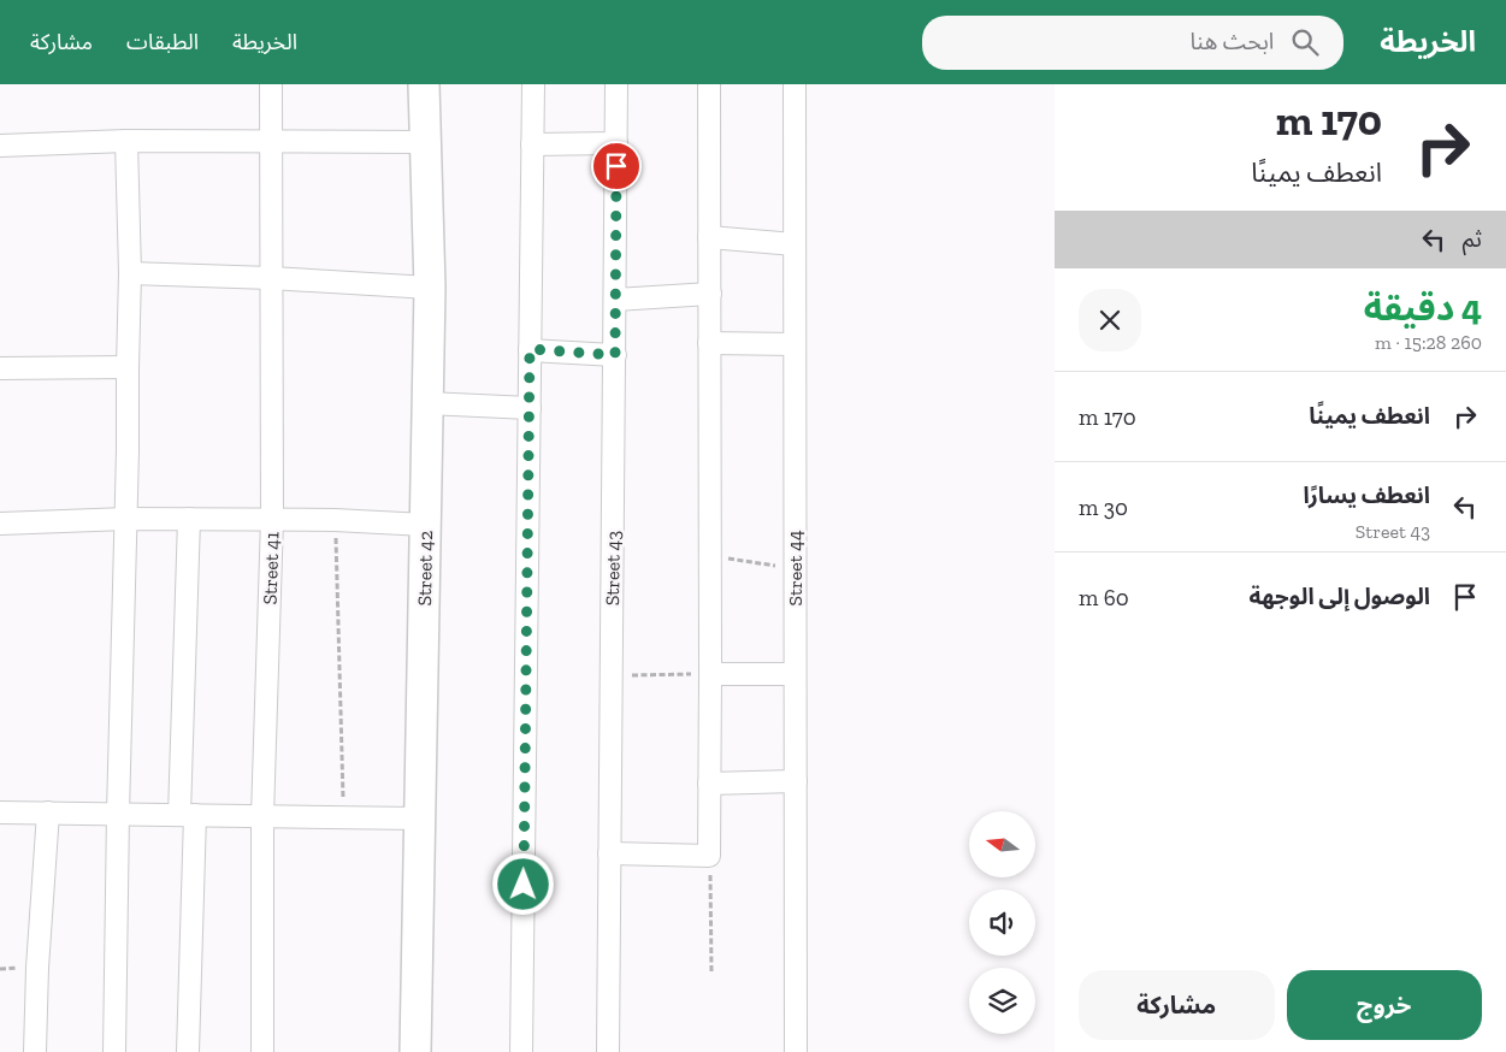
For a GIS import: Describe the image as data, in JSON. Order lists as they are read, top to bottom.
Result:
{
  "streets": {
    "main road": ["Street 42"],
    "street": ["Street 41", "Street 43", "Street 44"]
  },
  "north": "left",
  "page": {
    "header": "الخريطة",
    "search": "ابحث هنا",
    "nav": ["الخريطة", "الطبقات", "مشاركة"],
    "turn": ["170 m", "انعطف يمينًا"],
    "then": "ثم",
    "heading": ["4 دقيقة", "260 m · 15:28"],
    "list": [
      {
        "name": "انعطف يمينًا",
        "value": "170 m"
      },
      {
        "name": "انعطف يسارًا",
        "note": "Street 43",
        "value": "30 m"
      },
      {
        "name": "الوصول إلى الوجهة",
        "value": "60 m"
      }
    ],
    "buttons": ["خروج", "مشاركة"]
  }
}
